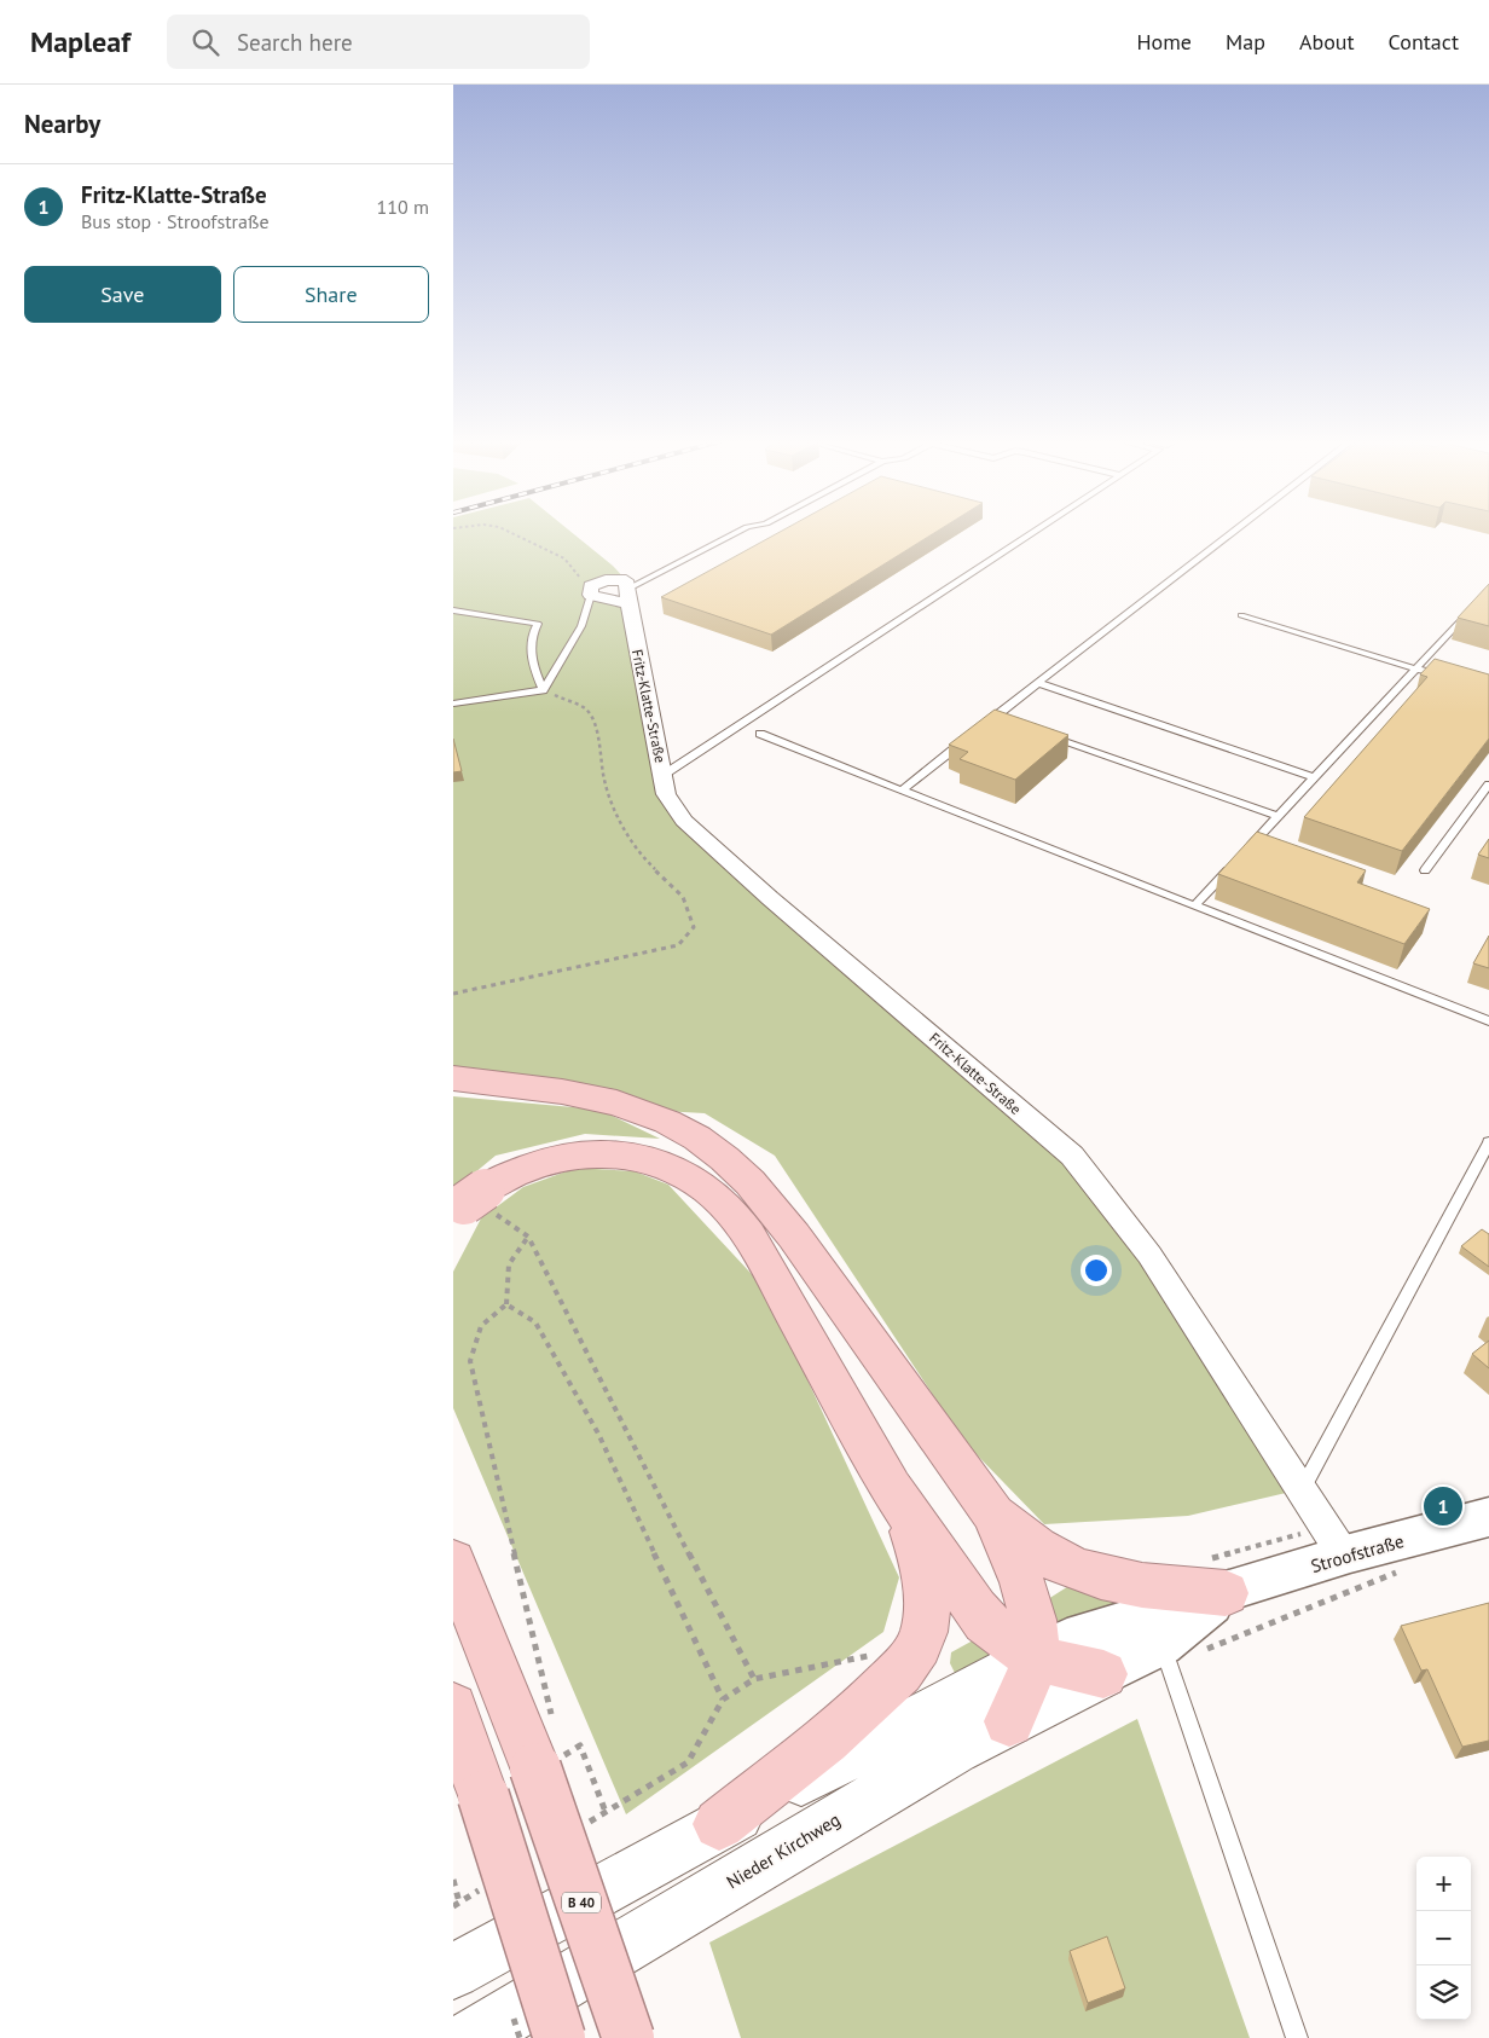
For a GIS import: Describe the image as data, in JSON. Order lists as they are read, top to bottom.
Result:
{
  "streets": {
    "highway": ["B 40"],
    "main road": ["Nieder Kirchweg"],
    "street": ["Fritz-Klatte-Straße", "Stroofstraße"]
  },
  "crossings": [
    ["Fritz-Klatte-Straße", "Stroofstraße"],
    ["Stroofstraße", "Nieder Kirchweg"]
  ],
  "page": {
    "header": "Mapleaf",
    "search": "Search here",
    "nav": [
      "Home",
      "Map",
      "About",
      "Contact"
    ],
    "heading": "Nearby",
    "list": [
      {
        "mark": "1",
        "name": "Fritz-Klatte-Straße",
        "note": "Bus stop · Stroofstraße",
        "value": "110 m"
      }
    ],
    "buttons": ["Save", "Share"],
    "pins": "1",
    "map_buttons": ["+", "−"]
  }
}
